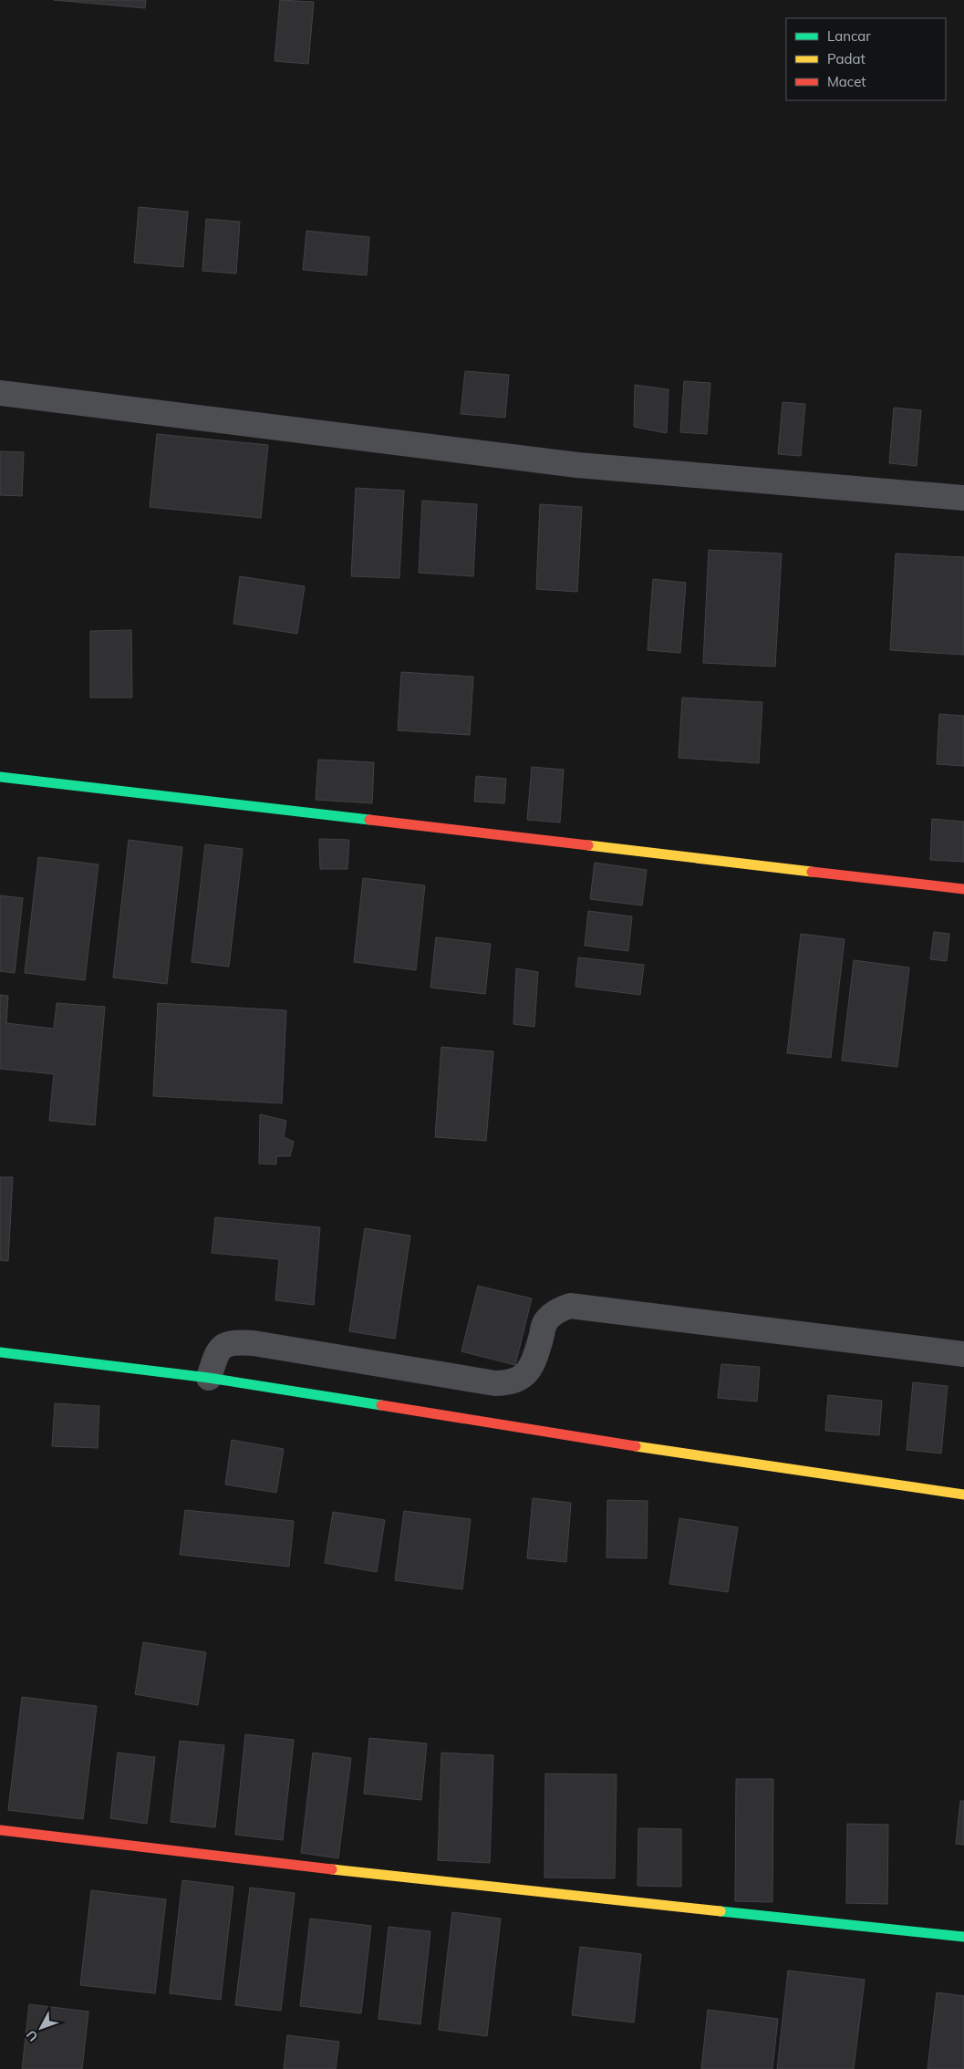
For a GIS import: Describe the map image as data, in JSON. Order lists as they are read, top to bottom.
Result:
{
  "legend": ["Lancar", "Padat", "Macet"],
  "north": "bottom left"
}
